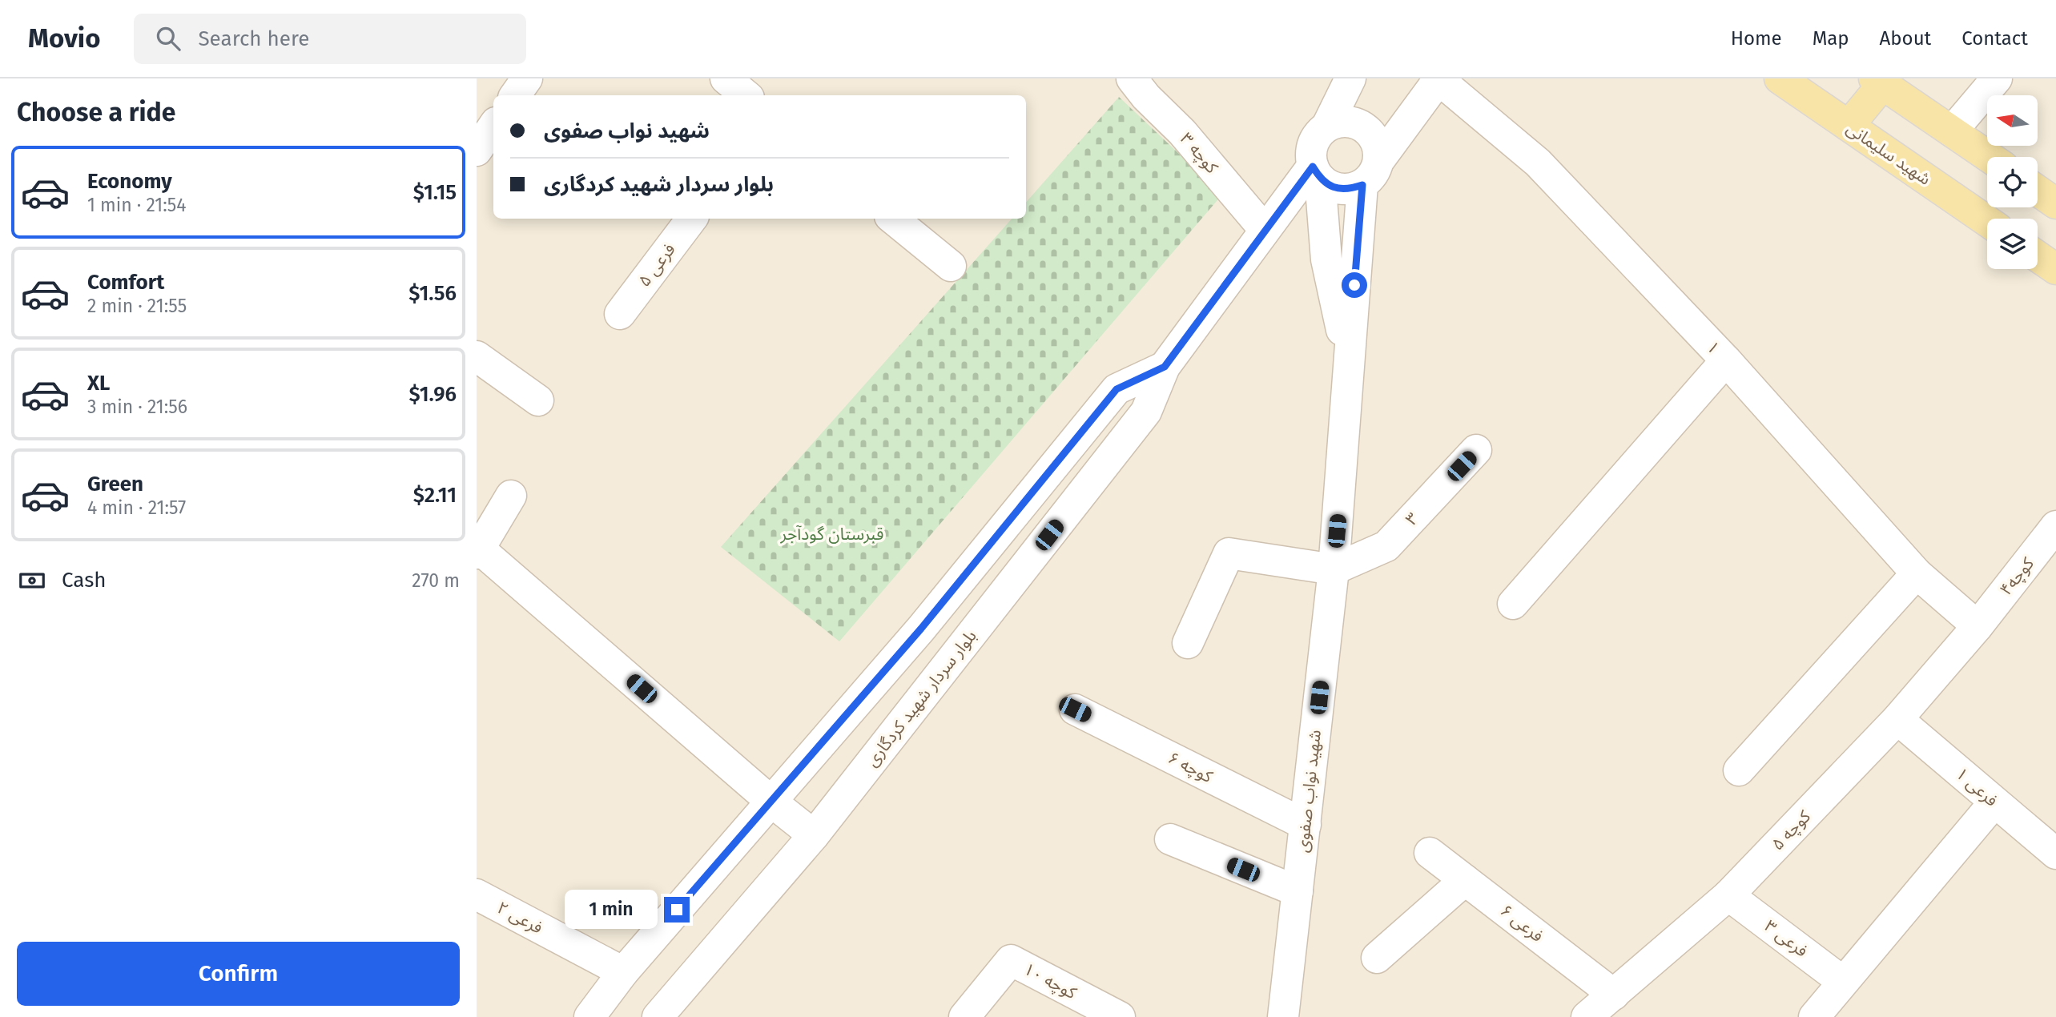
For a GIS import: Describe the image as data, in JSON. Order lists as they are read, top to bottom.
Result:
{
  "streets": {
    "main road": ["شهید سلیمانی"],
    "street": [
      "کوچه ۳",
      "فرعی ۵",
      "۱",
      "۳",
      "کوچه۴",
      "بلوار سردار شهید کردگاری",
      "کوچه ۶",
      "فرعی ۱",
      "شهید نواب صفوی",
      "کوچه ۵",
      "فرعی ۲",
      "فرعی ۶",
      "فرعی ۳",
      "کوچه ۱۰"
    ]
  },
  "crossings": [
    ["کوچه ۳", "بلوار سردار شهید کردگاری"],
    ["۱", "کوچه۴"],
    ["۱", "کوچه ۵"],
    ["۳", "شهید نواب صفوی"],
    ["کوچه۴", "کوچه ۵"],
    ["بلوار سردار شهید کردگاری", "شهید نواب صفوی"],
    ["بلوار سردار شهید کردگاری", "فرعی ۲"],
    ["کوچه ۶", "شهید نواب صفوی"],
    ["فرعی ۱", "کوچه ۵"],
    ["کوچه ۵", "فرعی ۶"],
    ["کوچه ۵", "فرعی ۳"]
  ],
  "parks": ["قبرستان گودآجر"],
  "north": "left",
  "page": {
    "header": "Movio",
    "search": "Search here",
    "nav": [
      "Home",
      "Map",
      "About",
      "Contact"
    ],
    "heading": "Choose a ride",
    "banner": ["شهید نواب صفوی", "بلوار سردار شهید کردگاری"],
    "list": [
      {
        "name": "Economy",
        "note": "1 min · 21:54",
        "value": "$1.15"
      },
      {
        "name": "Comfort",
        "note": "2 min · 21:55",
        "value": "$1.56"
      },
      {
        "name": "XL",
        "note": "3 min · 21:56",
        "value": "$1.96"
      },
      {
        "name": "Green",
        "note": "4 min · 21:57",
        "value": "$2.11"
      }
    ],
    "pay": ["Cash", "270 m"],
    "bubble": "1 min",
    "buttons": "Confirm"
  }
}
